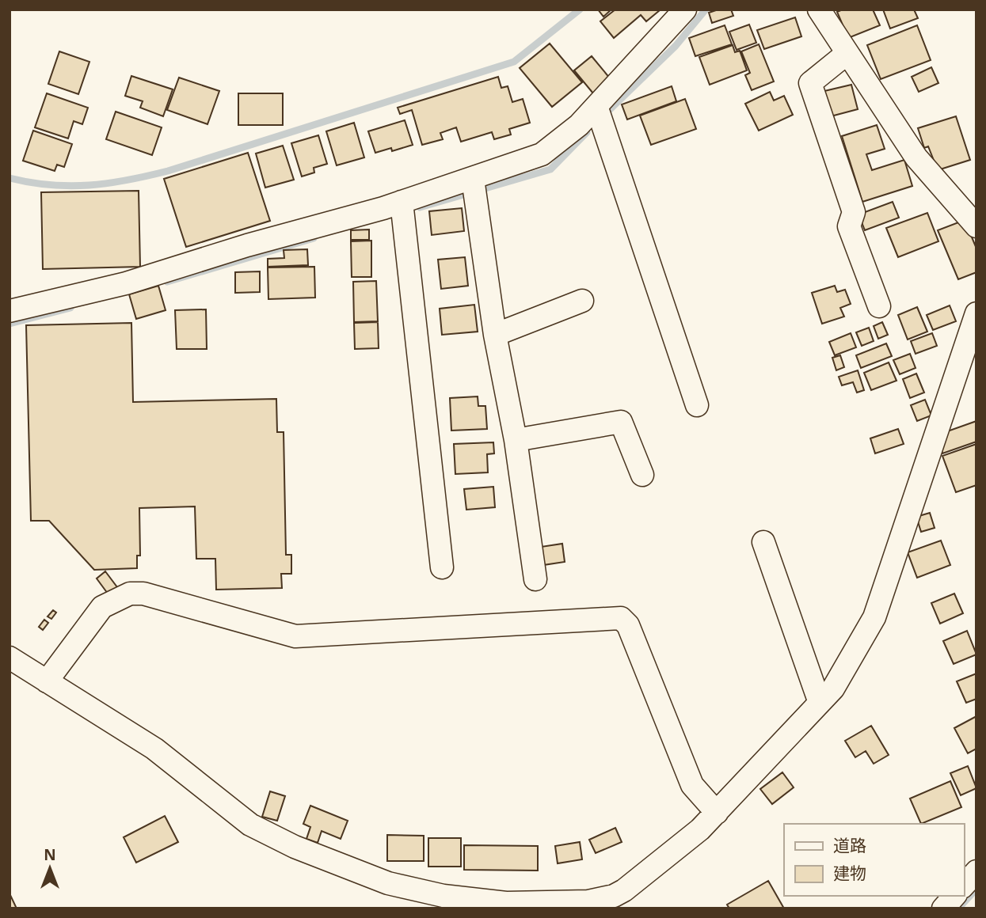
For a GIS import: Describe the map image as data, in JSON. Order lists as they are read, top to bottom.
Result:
{
  "legend": ["道路", "建物"],
  "north": "top"
}
